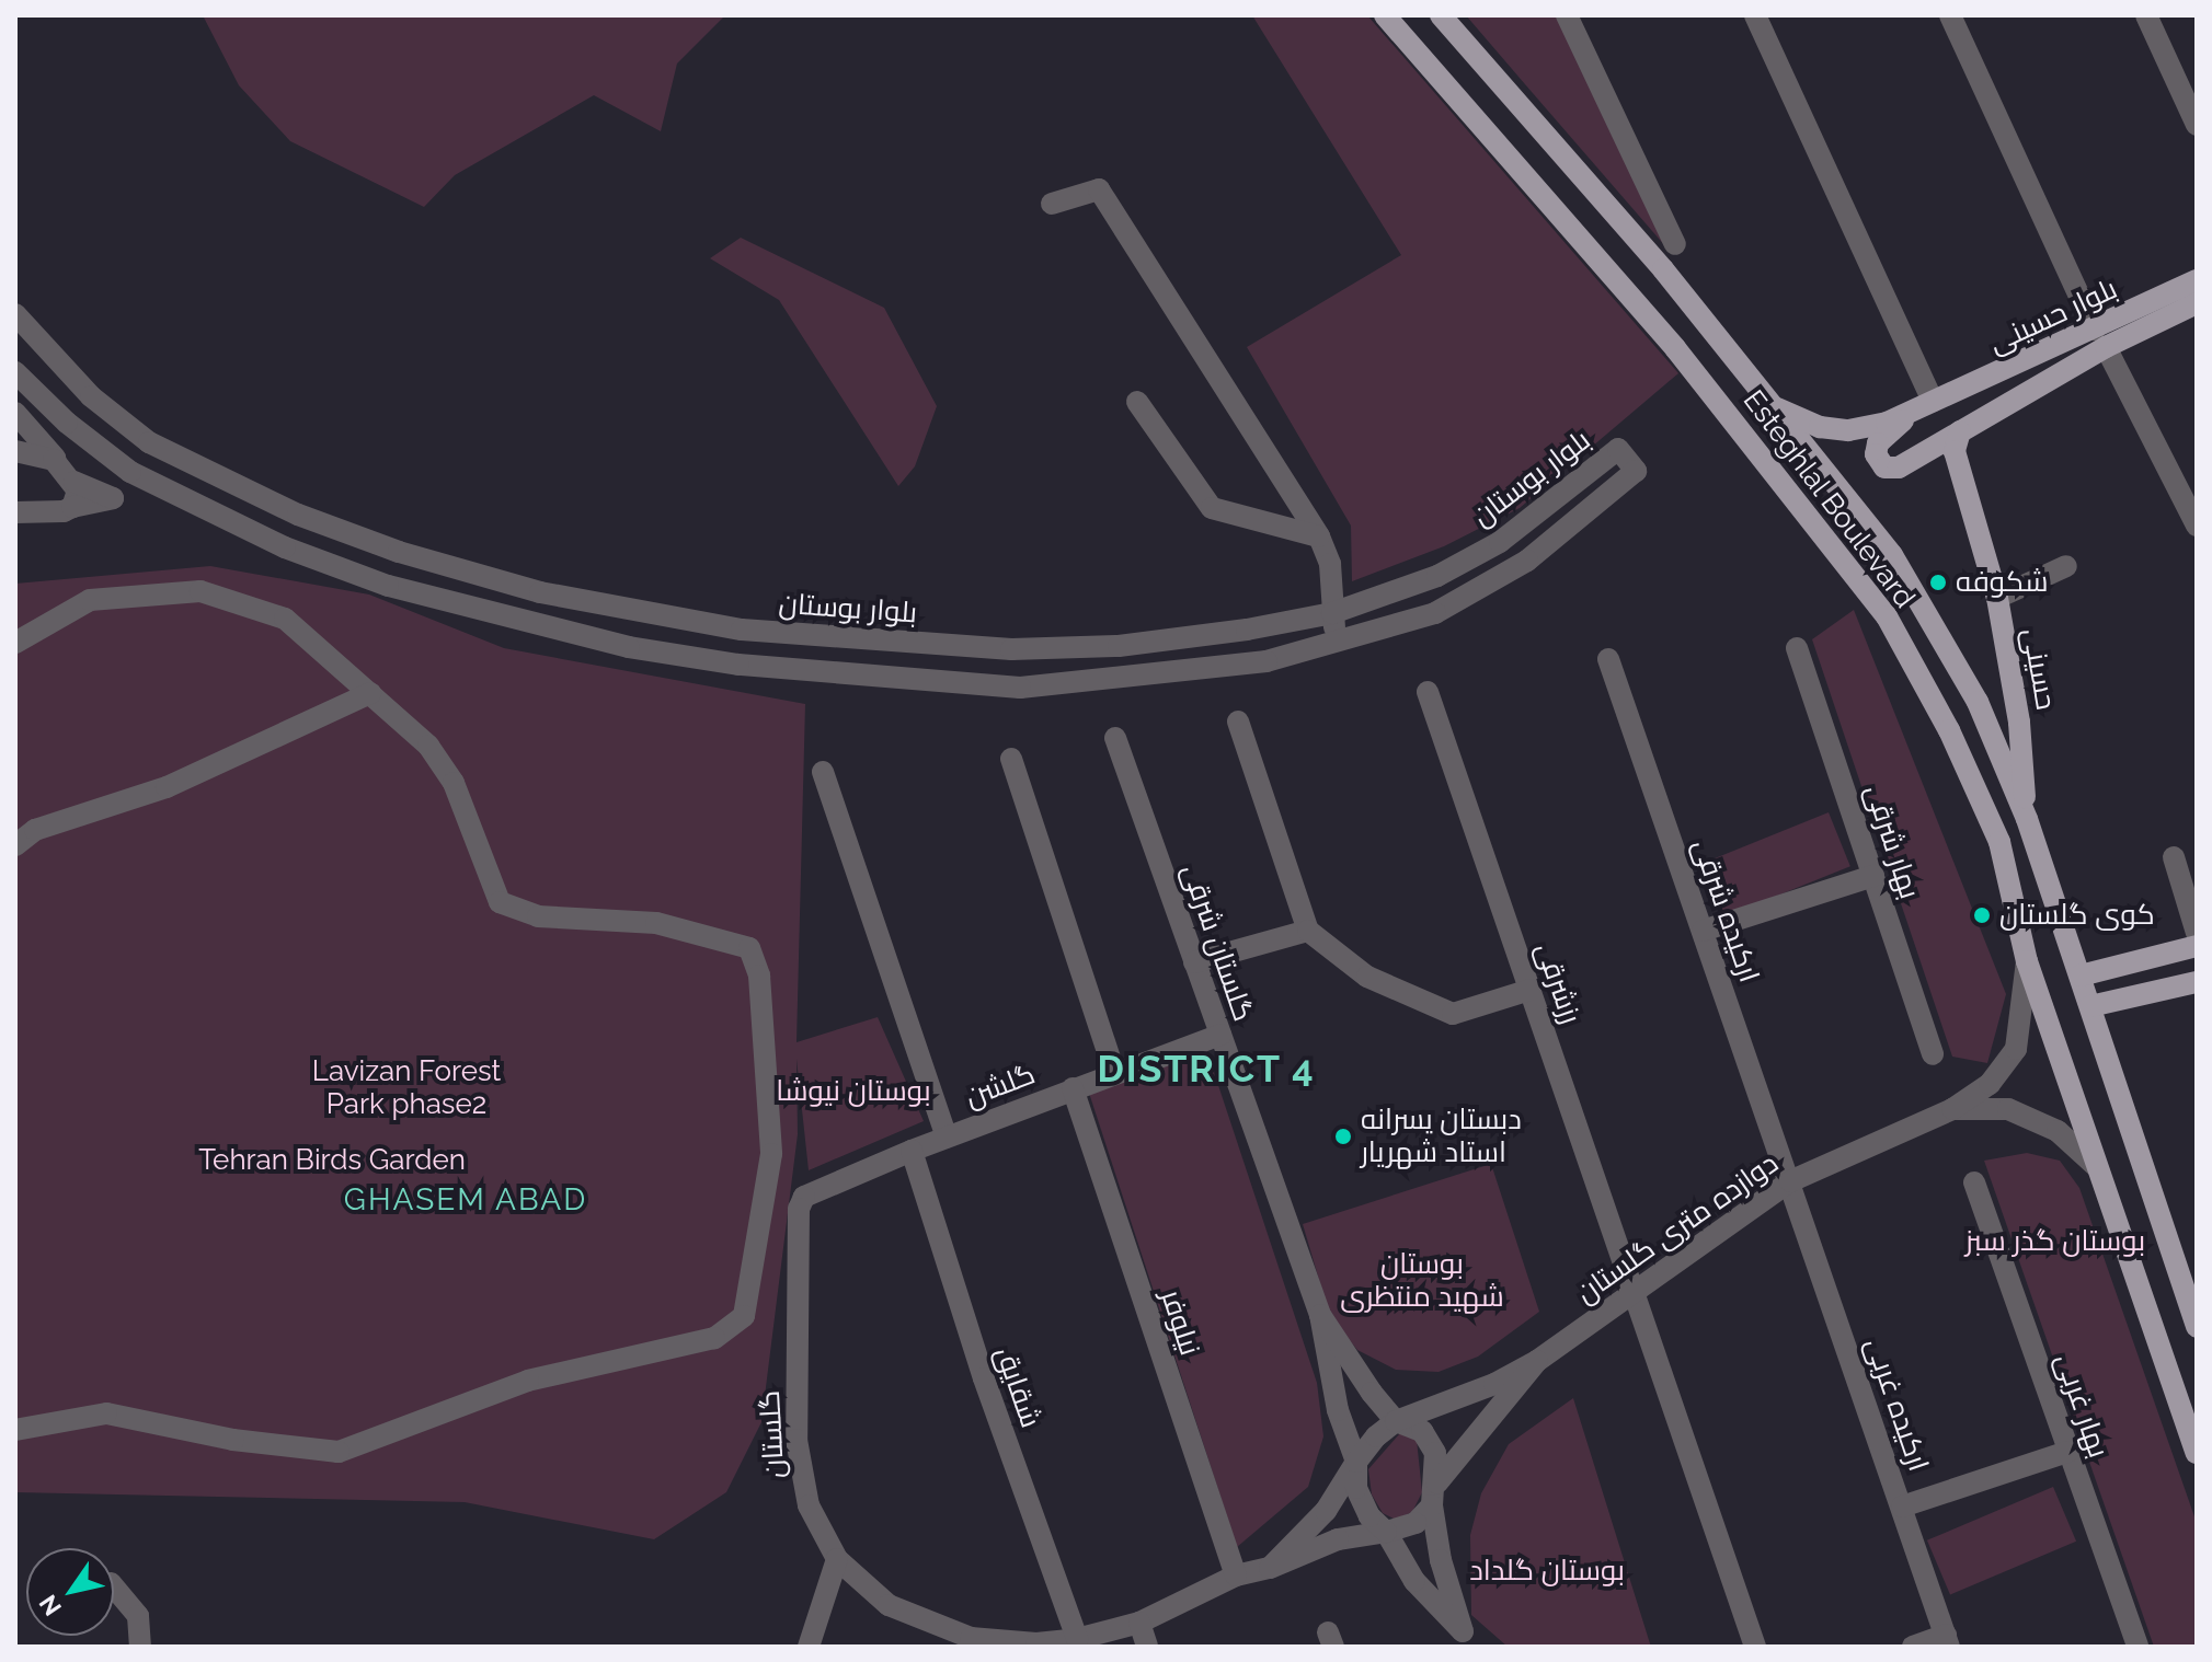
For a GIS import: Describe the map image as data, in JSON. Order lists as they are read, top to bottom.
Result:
{
  "streets": {
    "main road": ["بلوار حسینی", "Esteghlal Boulevard", "حسینی"],
    "street": [
      "بلوار بوستان",
      "بهار شرقی",
      "ارکیده شرقی",
      "گلستان شرقی",
      "رزشرقی",
      "گلشن",
      "دوازده متری گلستان",
      "نیلوفر",
      "شقایق",
      "ارکیده غربی",
      "بهار غربی",
      "گلستان"
    ]
  },
  "crossings": [
    ["بلوار حسینی", "حسینی"],
    ["Esteghlal Boulevard", "حسینی"],
    ["ارکیده شرقی", "دوازده متری گلستان"],
    ["ارکیده شرقی", "ارکیده غربی"],
    ["گلستان شرقی", "گلشن"],
    ["رزشرقی", "دوازده متری گلستان"],
    ["گلشن", "نیلوفر"],
    ["گلشن", "شقایق"],
    ["گلشن", "گلستان"],
    ["دوازده متری گلستان", "ارکیده غربی"],
    ["نیلوفر", "گلستان"],
    ["شقایق", "گلستان"]
  ],
  "districts": ["DISTRICT 4", "GHASEM ABAD"],
  "parks": [
    "Lavizan Forest Park phase2",
    "بوستان نیوشا",
    "Tehran Birds Garden",
    "بوستان گذر سبز",
    "بوستان شهید منتظری",
    "بوستان گلداد"
  ],
  "places": ["شکوفه", "کوی گلستان", "دبستان پسرانه استاد شهريار"],
  "north": "bottom left"
}
